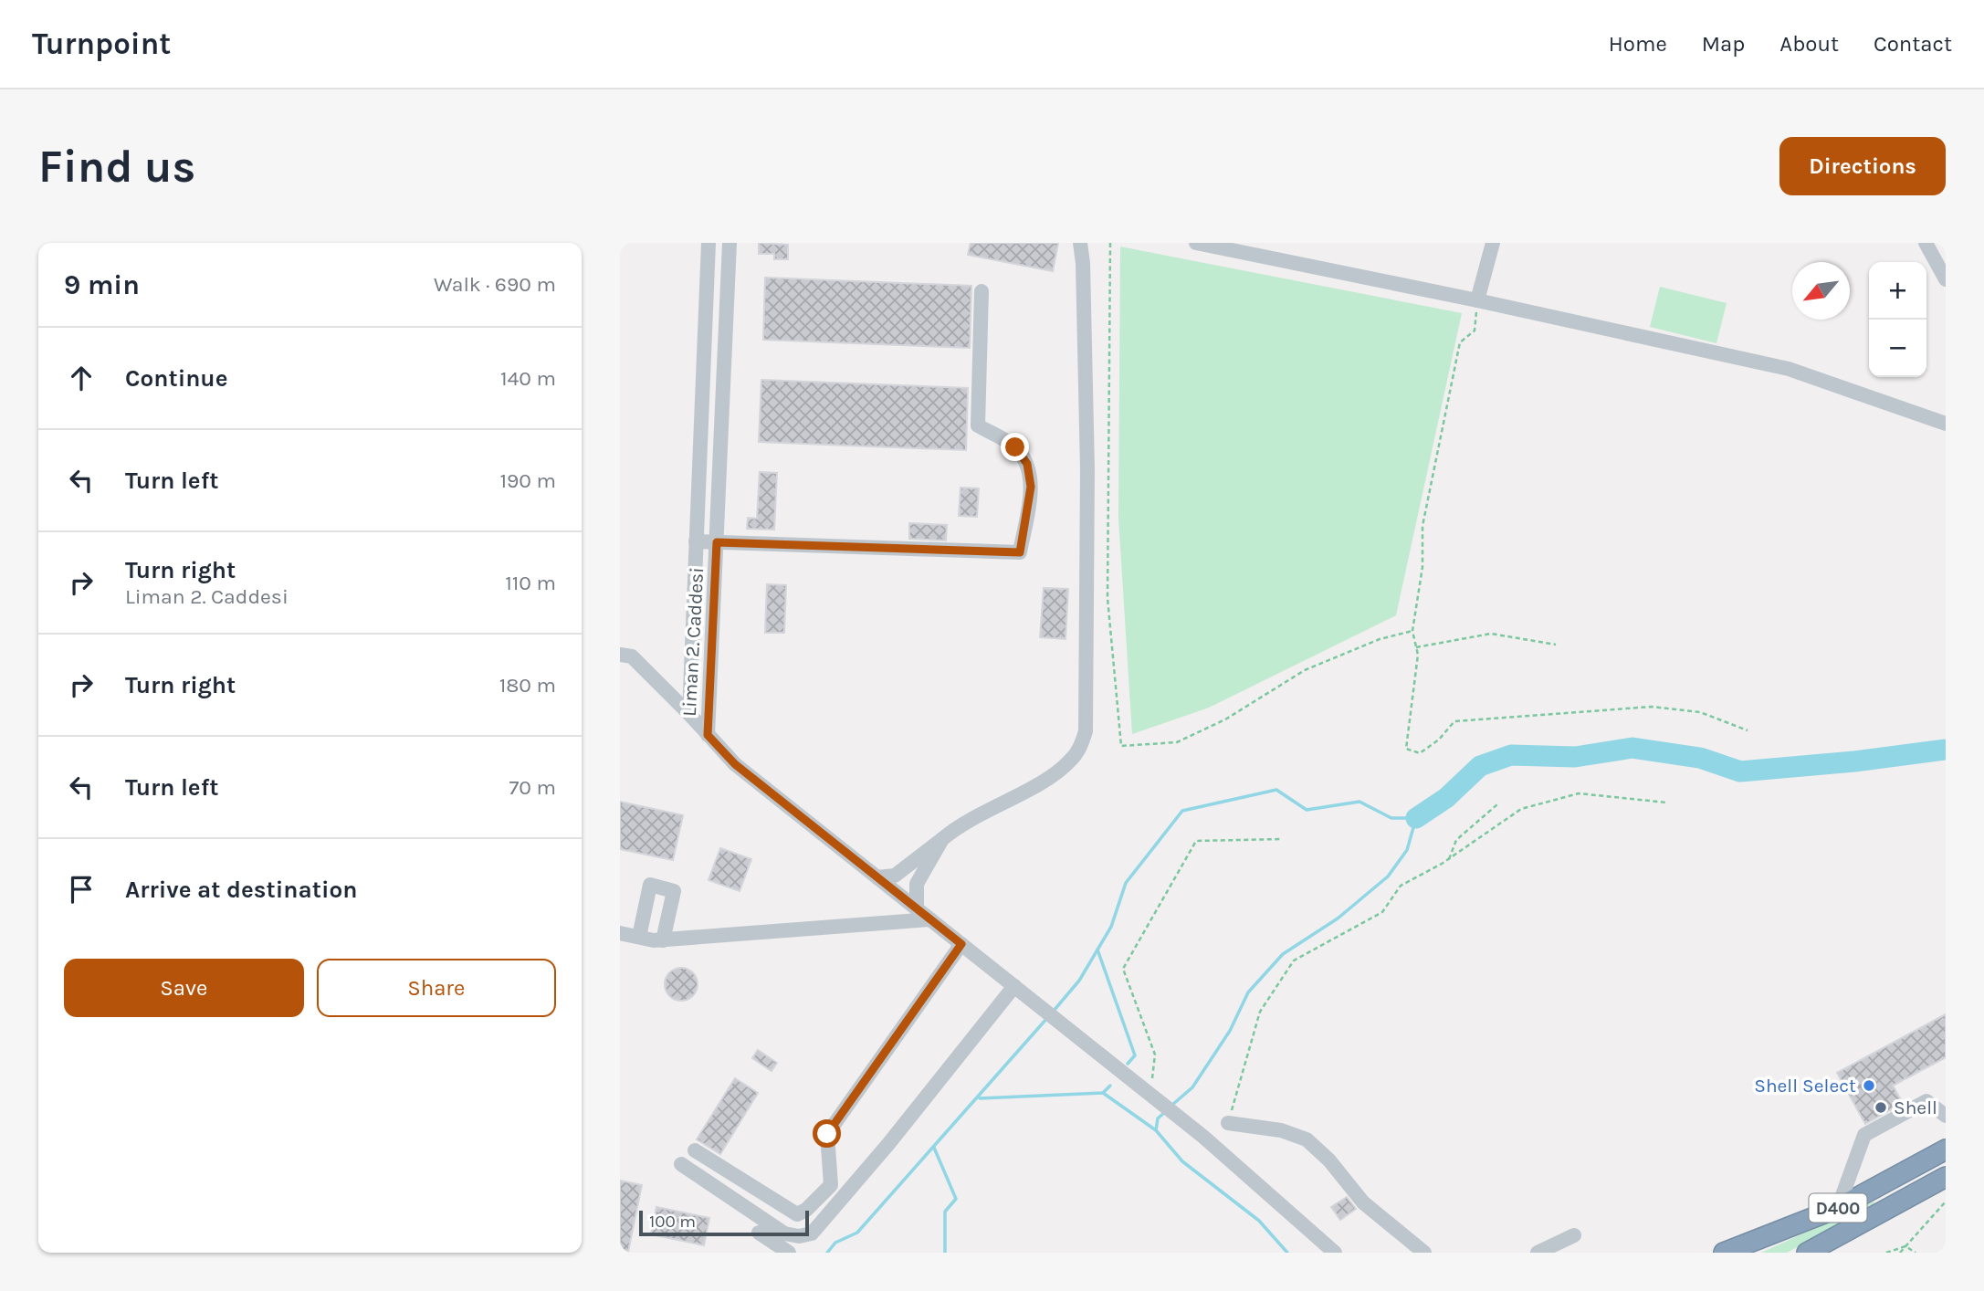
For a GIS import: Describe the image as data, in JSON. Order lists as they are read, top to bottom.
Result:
{
  "streets": {
    "highway": ["D400"],
    "street": ["Liman 2. Caddesi"]
  },
  "places": ["Shell Select", "Shell"],
  "scale_bar": "100 m",
  "north": "bottom left",
  "page": {
    "header": "Turnpoint",
    "nav": [
      "Home",
      "Map",
      "About",
      "Contact"
    ],
    "buttons": [
      "Directions",
      ["Save", "Share"]
    ],
    "title": "Find us",
    "heading": ["9 min", "Walk · 690 m"],
    "map_buttons": ["+", "−"],
    "list": [
      ["Continue", "140 m"],
      ["Turn left", "190 m"],
      ["Turn right", "Liman 2. Caddesi", "110 m"],
      ["Turn right", "180 m"],
      ["Turn left", "70 m"],
      "Arrive at destination"
    ],
    "scale": "100 m"
  }
}
